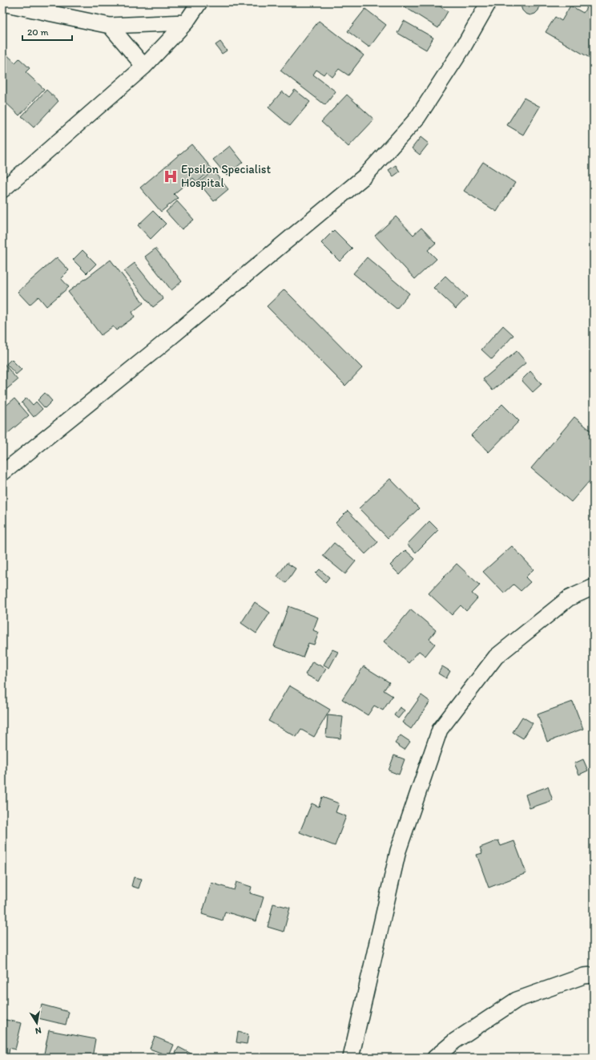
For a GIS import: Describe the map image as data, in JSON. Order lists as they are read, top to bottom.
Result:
{
  "places": {
    "hospital": ["Epsilon Specialist Hospital"]
  },
  "scale_bar": "20 m",
  "north": "bottom"
}
